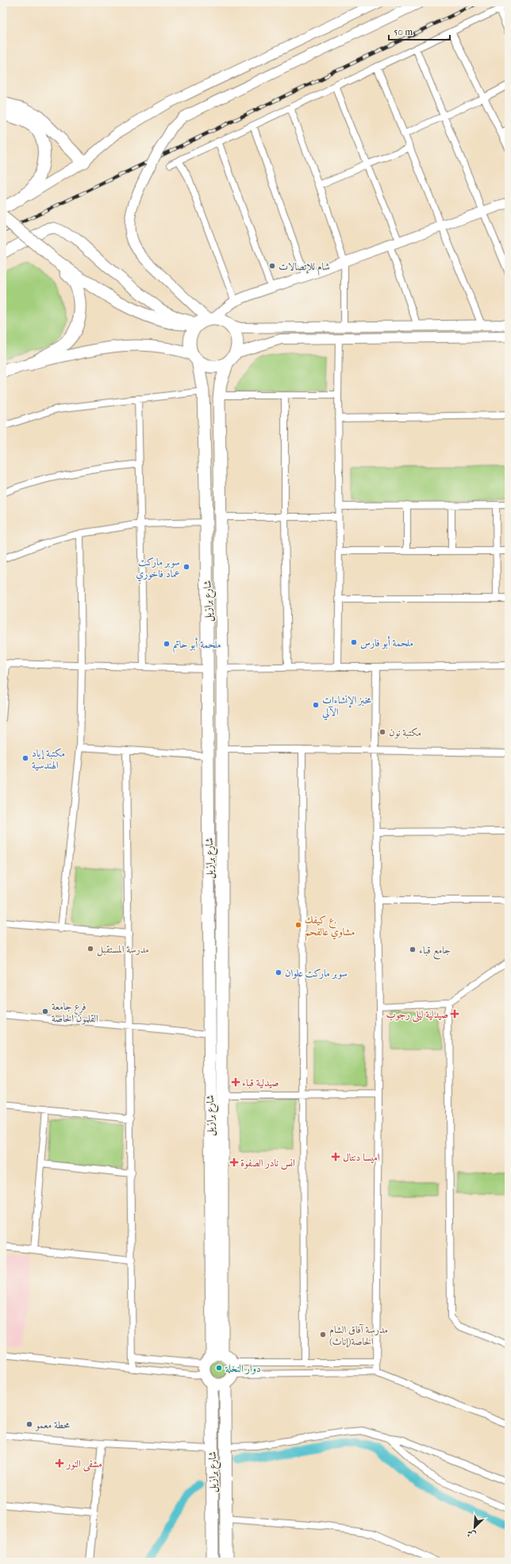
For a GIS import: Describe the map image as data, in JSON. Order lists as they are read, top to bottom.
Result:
{
  "streets": {
    "highway": ["شارع برازيل"]
  },
  "places": {
    "other": [
      "شام للإتصالات",
      "سوبر ماركت عماد فاخوري",
      "ملحمة أبو فارس",
      "ملحمة أبو حاتم",
      "مخبز الإنشاءات الآلي",
      "مكتبة نون",
      "مكتبة إياد الهندسية",
      "ع كيفك. مشاوي عالفحم",
      "مدرسة المستقبل",
      "جامع قباء",
      "سوبر ماركت علوان",
      "فرع جامعة القلمون الخاصة",
      "مدرسة آفاق الشام الخاصة(إناث)",
      "دوار النخلة",
      "محطة معمو"
    ],
    "health": [
      "صيدلية ليلى رجوب",
      "صيدلية قباء",
      "اميسا دنتال",
      "انس نادر الصفوة",
      "مشفى النور"
    ]
  },
  "scale_bar": "50 m",
  "north": "bottom left"
}
